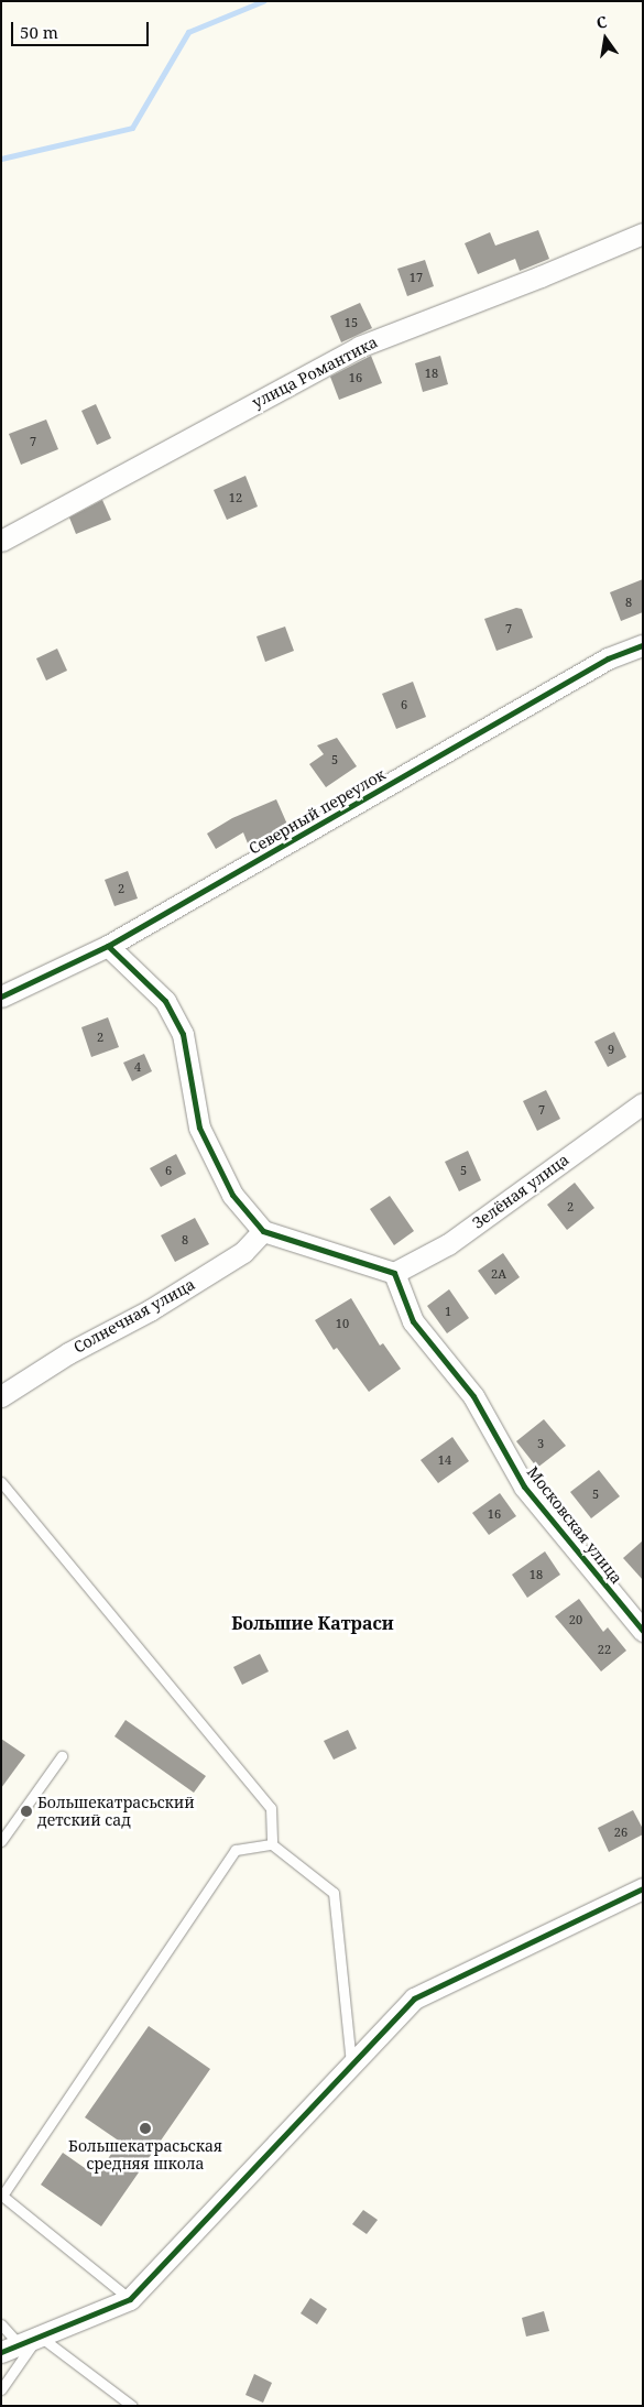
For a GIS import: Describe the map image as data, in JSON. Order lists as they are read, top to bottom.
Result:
{
  "streets": {
    "street": [
      "улица Романтика",
      "Северный переулок",
      "Зелёная улица",
      "Солнечная улица",
      "Московская улица"
    ]
  },
  "crossings": [
    ["Зелёная улица", "Московская улица"]
  ],
  "districts": ["Большие Катраси"],
  "places": ["Большекатрасьский детский сад", "Большекатрасьская средняя школа"],
  "house_numbers": [
    "17",
    "15",
    "18",
    "16",
    "7",
    "12",
    "8",
    "7",
    "6",
    "5",
    "2",
    "2",
    "9",
    "4",
    "7",
    "6",
    "5",
    "2",
    "8",
    "2А",
    "1",
    "10",
    "3",
    "14",
    "5",
    "16",
    "18",
    "20",
    "22",
    "26"
  ],
  "scale_bar": "50 m",
  "north": "top"
}
